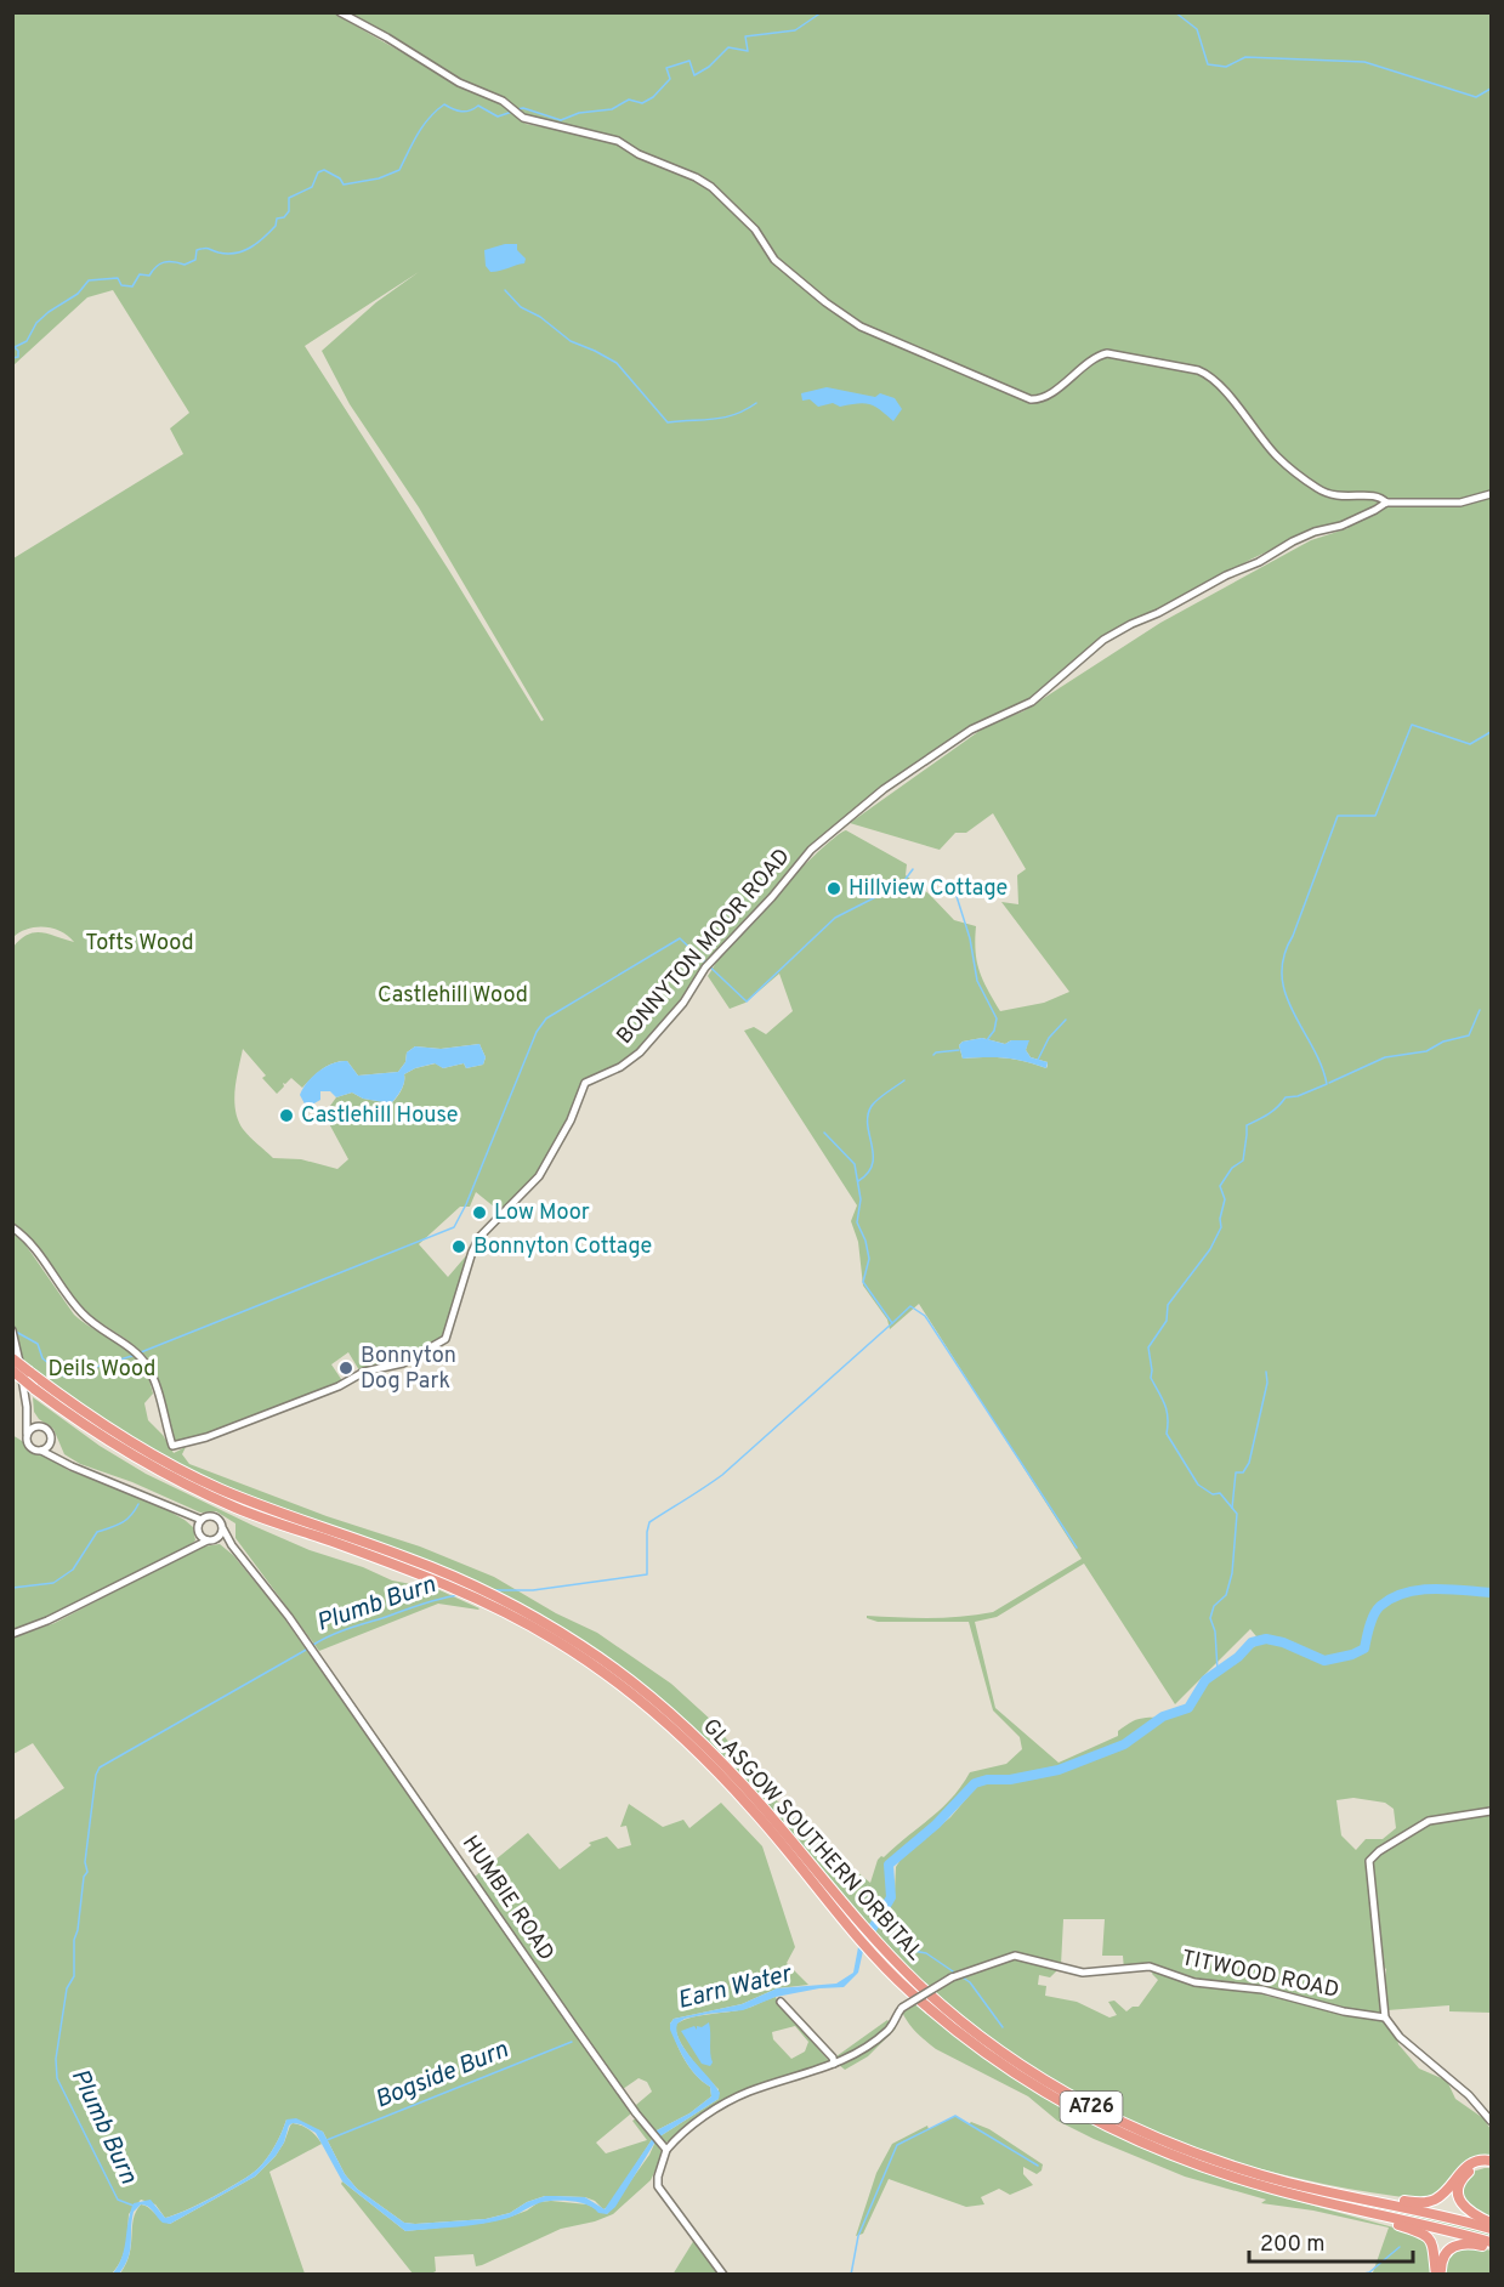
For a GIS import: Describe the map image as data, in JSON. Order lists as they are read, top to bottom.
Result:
{
  "streets": {
    "highway": ["GLASGOW SOUTHERN ORBITAL", "A726"],
    "street": ["BONNYTON MOOR ROAD", "HUMBIE ROAD", "TITWOOD ROAD"]
  },
  "crossings": [
    ["HUMBIE ROAD", "TITWOOD ROAD"]
  ],
  "water": ["Plumb Burn", "Earn Water", "Bogside Burn"],
  "parks": ["Tofts Wood", "Castlehill Wood", "Deils Wood"],
  "places": [
    "Hillview Cottage",
    "Castlehill House",
    "Low Moor",
    "Bonnyton Cottage",
    "Bonnyton Dog Park"
  ],
  "scale_bar": "200 m"
}
